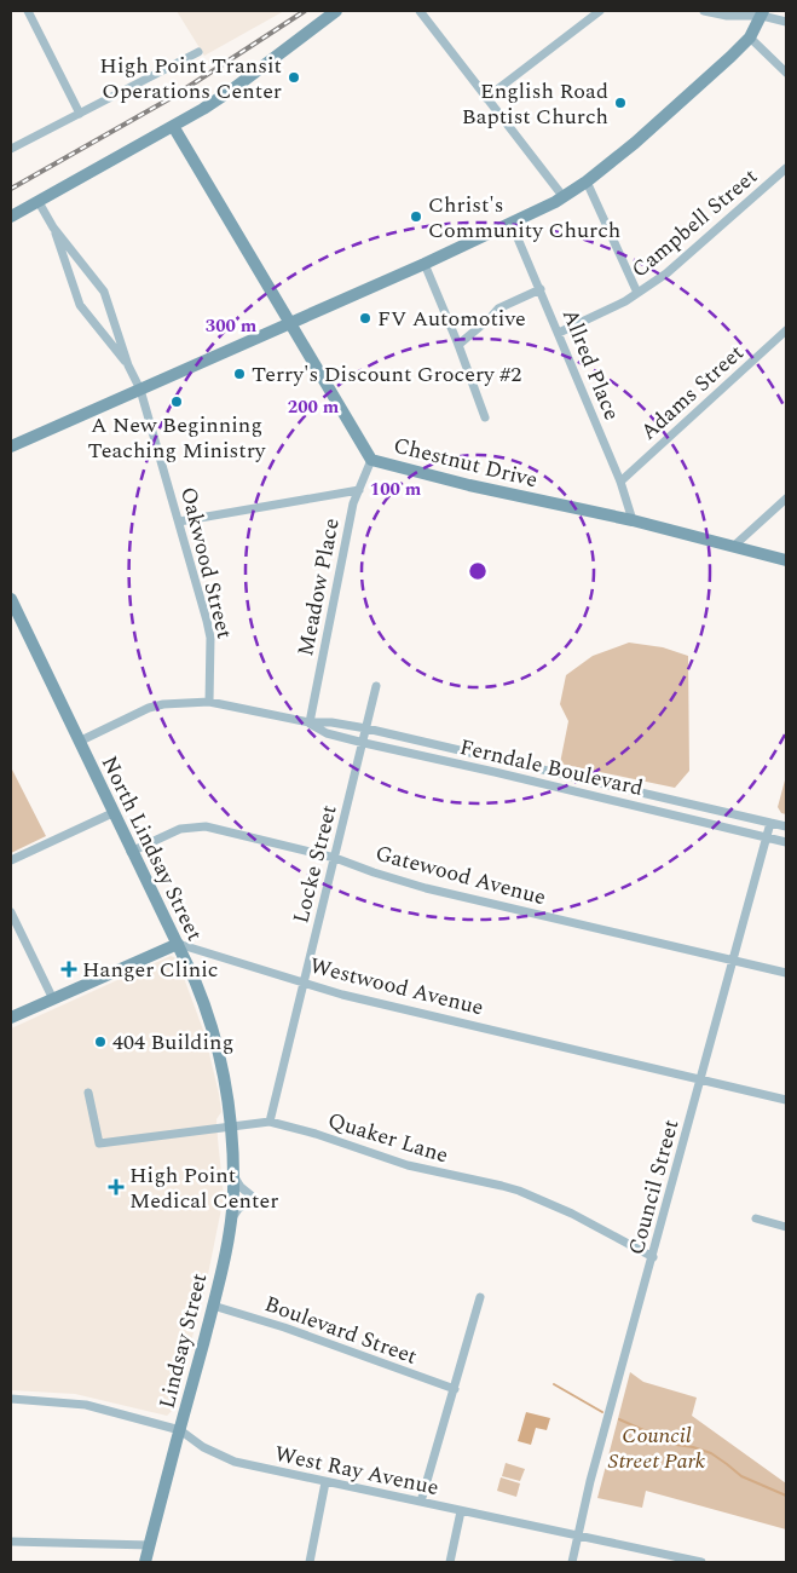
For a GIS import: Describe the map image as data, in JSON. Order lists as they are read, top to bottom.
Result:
{
  "streets": {
    "main road": ["Chestnut Drive", "North Lindsay Street", "Lindsay Street"],
    "street": [
      "Campbell Street",
      "Allred Place",
      "Adams Street",
      "Oakwood Street",
      "Meadow Place",
      "Ferndale Boulevard",
      "Locke Street",
      "Gatewood Avenue",
      "Westwood Avenue",
      "Quaker Lane",
      "Council Street",
      "Boulevard Street",
      "West Ray Avenue"
    ]
  },
  "crossings": [
    ["Campbell Street", "Allred Place"],
    ["Allred Place", "Adams Street"],
    ["Allred Place", "Chestnut Drive"],
    ["Chestnut Drive", "Meadow Place"],
    ["Oakwood Street", "Ferndale Boulevard"],
    ["Meadow Place", "Ferndale Boulevard"],
    ["Ferndale Boulevard", "North Lindsay Street"],
    ["Ferndale Boulevard", "Locke Street"],
    ["Ferndale Boulevard", "Council Street"],
    ["North Lindsay Street", "Gatewood Avenue"],
    ["North Lindsay Street", "Westwood Avenue"],
    ["North Lindsay Street", "Quaker Lane"],
    ["North Lindsay Street", "Lindsay Street"],
    ["Locke Street", "Gatewood Avenue"],
    ["Locke Street", "Westwood Avenue"],
    ["Locke Street", "Quaker Lane"],
    ["Gatewood Avenue", "Council Street"],
    ["Westwood Avenue", "Council Street"],
    ["Quaker Lane", "Council Street"],
    ["Quaker Lane", "Lindsay Street"],
    ["Council Street", "West Ray Avenue"],
    ["Boulevard Street", "Lindsay Street"],
    ["Lindsay Street", "West Ray Avenue"]
  ],
  "parks": ["Council Street Park"],
  "places": {
    "other": [
      "High Point Transit Operations Center",
      "English Road Baptist Church",
      "Christ's Community Church",
      "FV Automotive",
      "Terry's Discount Grocery #2",
      "A New Beginning Teaching Ministry",
      "404 Building"
    ],
    "health": ["Hanger Clinic", "High Point Medical Center"]
  },
  "rings": ["300 m", "200 m", "100 m"]
}
